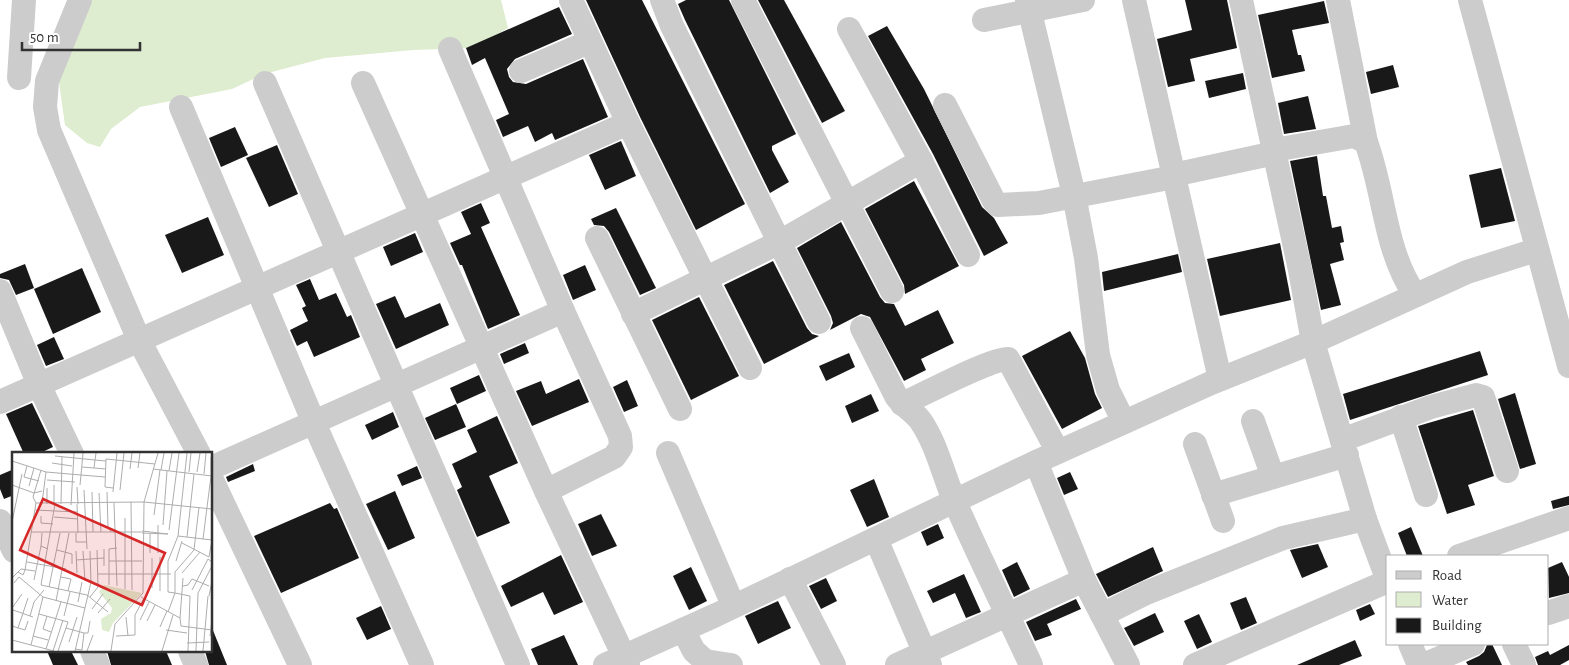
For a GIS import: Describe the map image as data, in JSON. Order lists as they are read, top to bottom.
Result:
{
  "legend": ["Road", "Water", "Building"],
  "scale_bar": "50 m"
}
